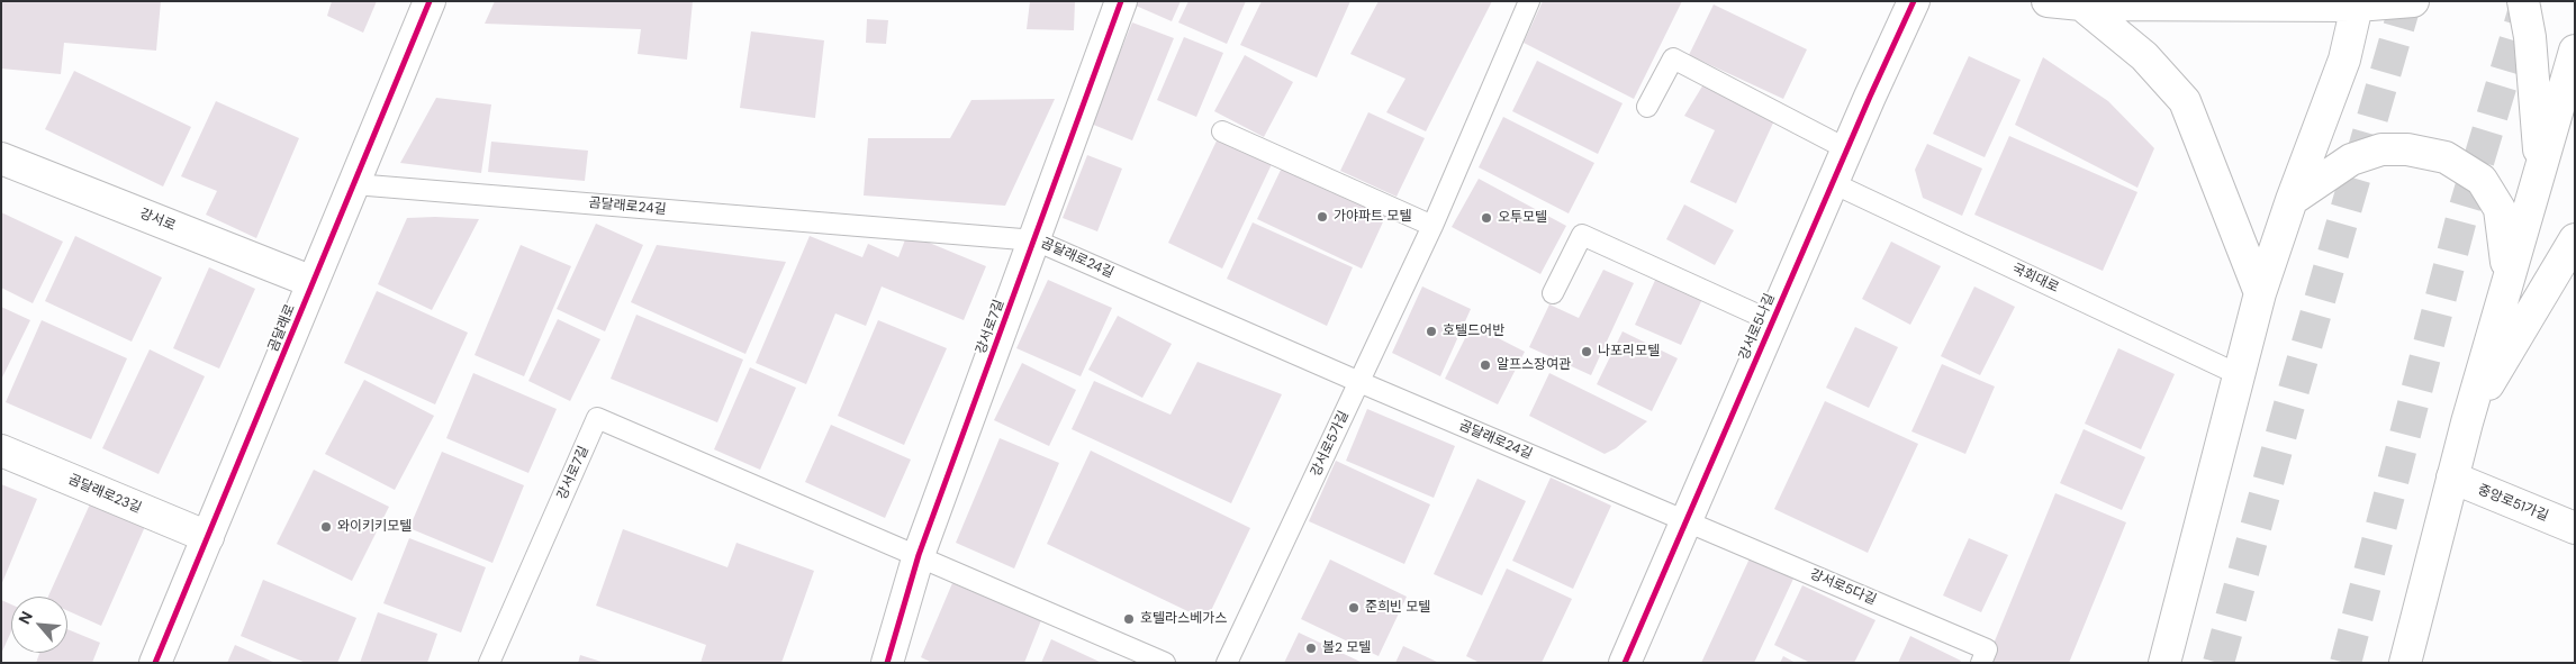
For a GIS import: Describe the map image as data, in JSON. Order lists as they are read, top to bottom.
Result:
{
  "streets": {
    "street": [
      "강서로",
      "강서로7길",
      "강서로5나길",
      "곰달래로",
      "곰달래로23길",
      "중앙로51가길"
    ],
    "lane": [
      "곰달래로24길",
      "국회대로",
      "강서로5가길",
      "강서로5다길"
    ]
  },
  "crossings": [
    ["곰달래로24길", "강서로7길"],
    ["곰달래로24길", "강서로5나길"],
    ["곰달래로24길", "곰달래로"],
    ["곰달래로24길", "강서로5가길"],
    ["곰달래로24길", "강서로5다길"],
    ["강서로", "곰달래로"],
    ["국회대로", "강서로5나길"],
    ["강서로5나길", "강서로5다길"],
    ["곰달래로", "곰달래로23길"]
  ],
  "places": [
    "가야파트 모텔",
    "오투모텔",
    "호텔드어반",
    "나포리모텔",
    "알프스장여관",
    "와이키키모텔",
    "준희빈 모텔",
    "호텔라스베가스",
    "볼2 모텔"
  ],
  "north": "top left"
}
